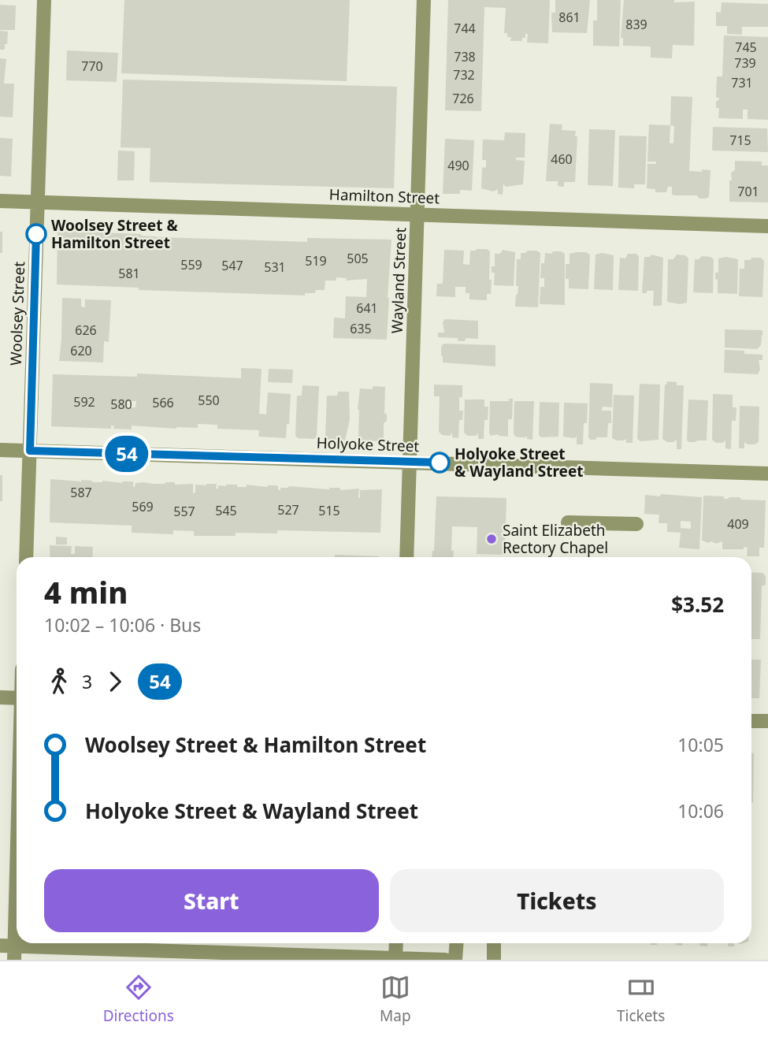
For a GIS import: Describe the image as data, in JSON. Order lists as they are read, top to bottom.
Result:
{
  "streets": {
    "street": [
      "Hamilton Street",
      "Wayland Street",
      "Woolsey Street",
      "Holyoke Street"
    ]
  },
  "crossings": [
    ["Hamilton Street", "Wayland Street"],
    ["Hamilton Street", "Woolsey Street"],
    ["Wayland Street", "Holyoke Street"],
    ["Woolsey Street", "Holyoke Street"]
  ],
  "places": ["Woolsey Street & Hamilton Street", "Holyoke Street & Wayland Street", "Saint Elizabeth Rectory Chapel"],
  "lines": ["bus line 54"],
  "house_numbers": [
    "861",
    "839",
    "744",
    "745",
    "738",
    "739",
    "770",
    "732",
    "731",
    "726",
    "715",
    "460",
    "490",
    "701",
    "505",
    "519",
    "559",
    "547",
    "531",
    "581",
    "641",
    "635",
    "626",
    "620",
    "550",
    "592",
    "566",
    "580",
    "587",
    "569",
    "527",
    "545",
    "515",
    "557",
    "409"
  ],
  "page": {
    "on_map": "54",
    "heading": ["4 min", "10:02 – 10:06 · Bus", "$3.52"],
    "legs": ["3", "54"],
    "list": [
      {
        "name": "Woolsey Street & Hamilton Street",
        "value": "10:05"
      },
      {
        "name": "Holyoke Street & Wayland Street",
        "value": "10:06"
      }
    ],
    "buttons": ["Start", "Tickets"],
    "tabs": ["Directions", "Map", "Tickets"]
  }
}
